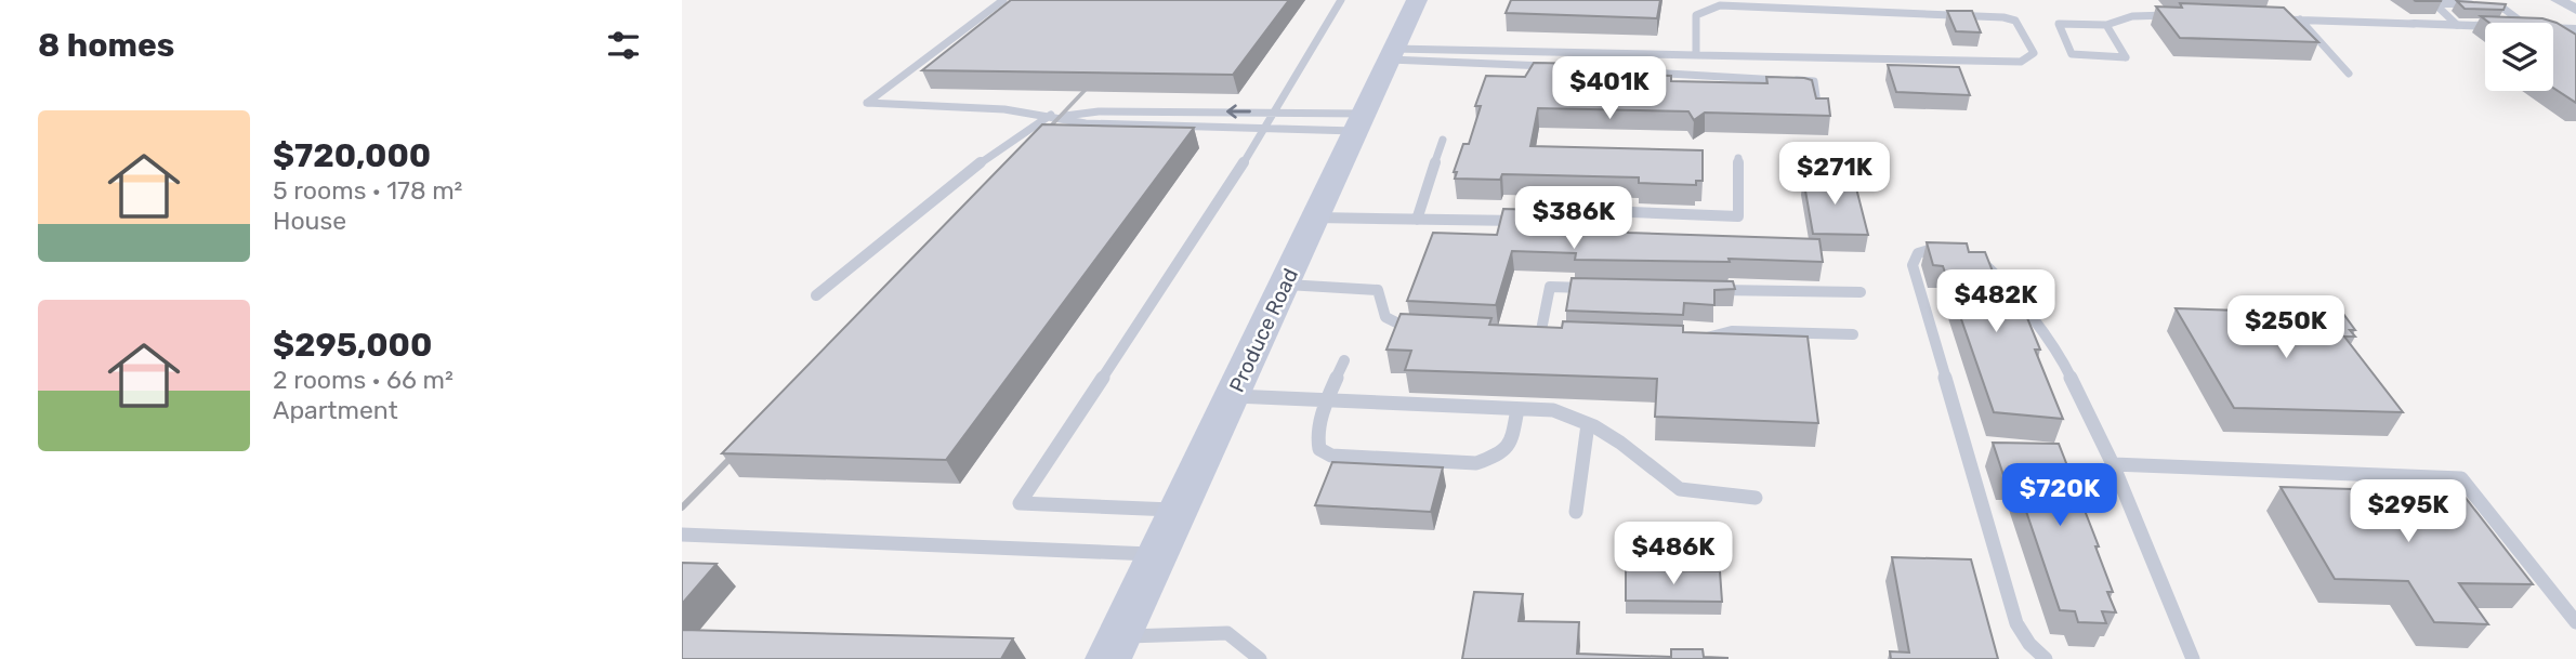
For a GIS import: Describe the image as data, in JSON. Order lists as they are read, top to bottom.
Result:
{
  "streets": {
    "street": ["Produce Road"]
  },
  "page": {
    "heading": "8 homes",
    "price": [
      "$401K",
      "$271K",
      "$386K",
      "$482K",
      "$250K",
      "$720K",
      "$295K",
      "$486K"
    ],
    "list": [
      {
        "name": "$720,000",
        "note": "5 rooms · 178 m² · House"
      },
      {
        "name": "$295,000",
        "note": "2 rooms · 66 m² · Apartment"
      }
    ]
  }
}
